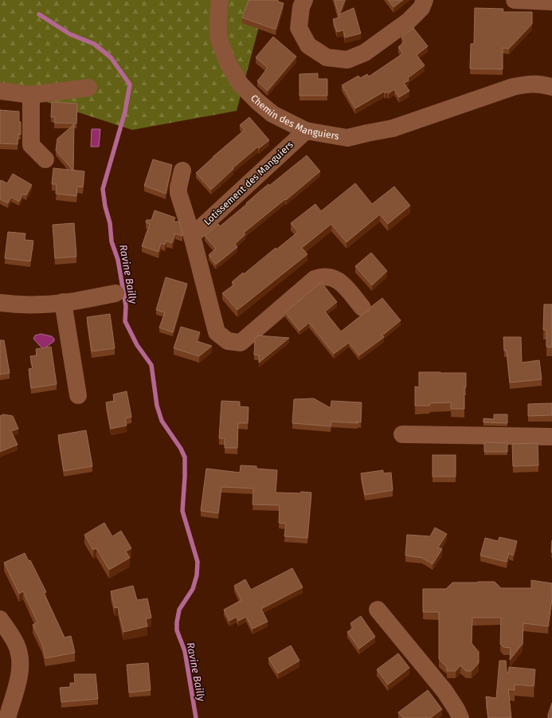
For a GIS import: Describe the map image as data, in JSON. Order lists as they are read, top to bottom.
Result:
{
  "streets": {
    "street": ["Chemin des Manguiers", "Lotissement des Manguiers"]
  },
  "crossings": [
    ["Chemin des Manguiers", "Lotissement des Manguiers"]
  ],
  "water": ["Ravine Bailly"]
}
